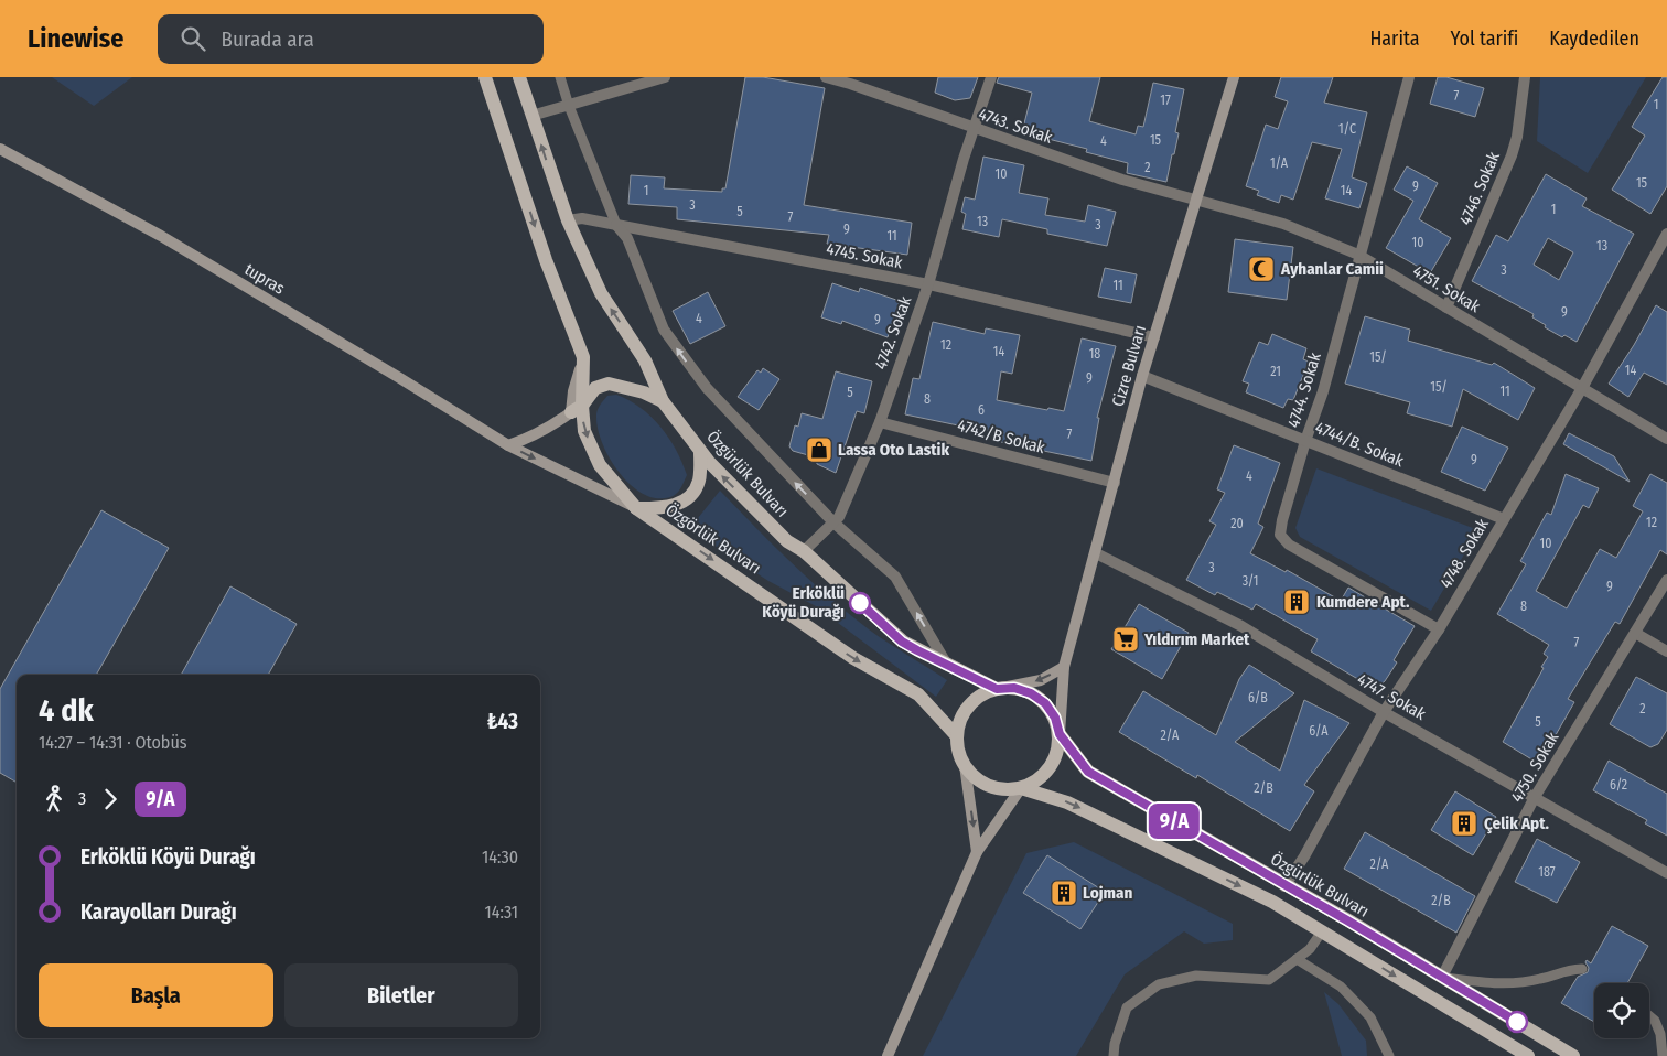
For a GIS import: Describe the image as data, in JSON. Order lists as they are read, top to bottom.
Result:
{
  "streets": {
    "main road": ["Özgürlük Bulvarı", "Özgörlük Bulvarı"],
    "street": [
      "4743. Sokak",
      "4746. Sokak",
      "4745. Sokak",
      "tupras",
      "4751. Sokak",
      "4742. Sokak",
      "Cizre Bulvarı",
      "4744. Sokak",
      "4742/B Sokak",
      "4744/B. Sokak",
      "4748. Sokak",
      "4747. Sokak",
      "4750. Sokak"
    ]
  },
  "crossings": [
    ["4743. Sokak", "4751. Sokak"],
    ["4743. Sokak", "4742. Sokak"],
    ["4743. Sokak", "Cizre Bulvarı"],
    ["4746. Sokak", "4751. Sokak"],
    ["4745. Sokak", "4742. Sokak"],
    ["4745. Sokak", "Cizre Bulvarı"],
    ["4745. Sokak", "Özgürlük Bulvarı"],
    ["tupras", "Özgürlük Bulvarı"],
    ["tupras", "Özgörlük Bulvarı"],
    ["4751. Sokak", "Cizre Bulvarı"],
    ["4751. Sokak", "4744. Sokak"],
    ["4751. Sokak", "4748. Sokak"],
    ["4742. Sokak", "4742/B Sokak"],
    ["4742. Sokak", "Özgürlük Bulvarı"],
    ["Cizre Bulvarı", "4742/B Sokak"],
    ["Cizre Bulvarı", "4744/B. Sokak"],
    ["Cizre Bulvarı", "Özgürlük Bulvarı"],
    ["Cizre Bulvarı", "Özgörlük Bulvarı"],
    ["Cizre Bulvarı", "4747. Sokak"],
    ["4744. Sokak", "4744/B. Sokak"],
    ["4744. Sokak", "4748. Sokak"],
    ["4744/B. Sokak", "4748. Sokak"],
    ["Özgürlük Bulvarı", "Özgörlük Bulvarı"],
    ["Özgürlük Bulvarı", "4748. Sokak"],
    ["Özgürlük Bulvarı", "4750. Sokak"],
    ["4748. Sokak", "4747. Sokak"],
    ["4747. Sokak", "4750. Sokak"]
  ],
  "one_way": ["Özgörlük Bulvarı"],
  "places": {
    "mosque": ["Ayhanlar Camii"],
    "shop": ["Lassa Oto Lastik"],
    "building": ["Kumdere Apt.", "Çelik Apt.", "Lojman"],
    "other": ["Erköklü Köyü Durağı"],
    "supermarket": ["Yıldırım Market"]
  },
  "lines": ["bus line 9/A"],
  "house_numbers": [
    "7",
    "17",
    "1",
    "1/C",
    "15",
    "4",
    "1/A",
    "2",
    "10",
    "15",
    "9",
    "1",
    "14",
    "3",
    "1",
    "5",
    "7",
    "13",
    "3",
    "9",
    "11",
    "10",
    "13",
    "3",
    "11",
    "9",
    "4",
    "9",
    "12",
    "14",
    "18",
    "15/",
    "14",
    "21",
    "9",
    "15/",
    "11",
    "5",
    "8",
    "6",
    "7",
    "9",
    "4",
    "12",
    "20",
    "10",
    "3",
    "3/1",
    "9",
    "8",
    "7",
    "6/B",
    "2",
    "5",
    "6/A",
    "2/A",
    "6/2",
    "2/B",
    "2/A",
    "187",
    "2/B"
  ],
  "page": {
    "header": "Linewise",
    "search": "Burada ara",
    "nav": ["Harita", "Yol tarifi", "Kaydedilen"],
    "on_map": "9/A",
    "heading": ["4 dk", "14:27 – 14:31 · Otobüs", "₺43"],
    "legs": ["3", "9/A"],
    "list": [
      {
        "name": "Erköklü Köyü Durağı",
        "value": "14:30"
      },
      {
        "name": "Karayolları Durağı",
        "value": "14:31"
      }
    ],
    "buttons": ["Başla", "Biletler"]
  }
}
